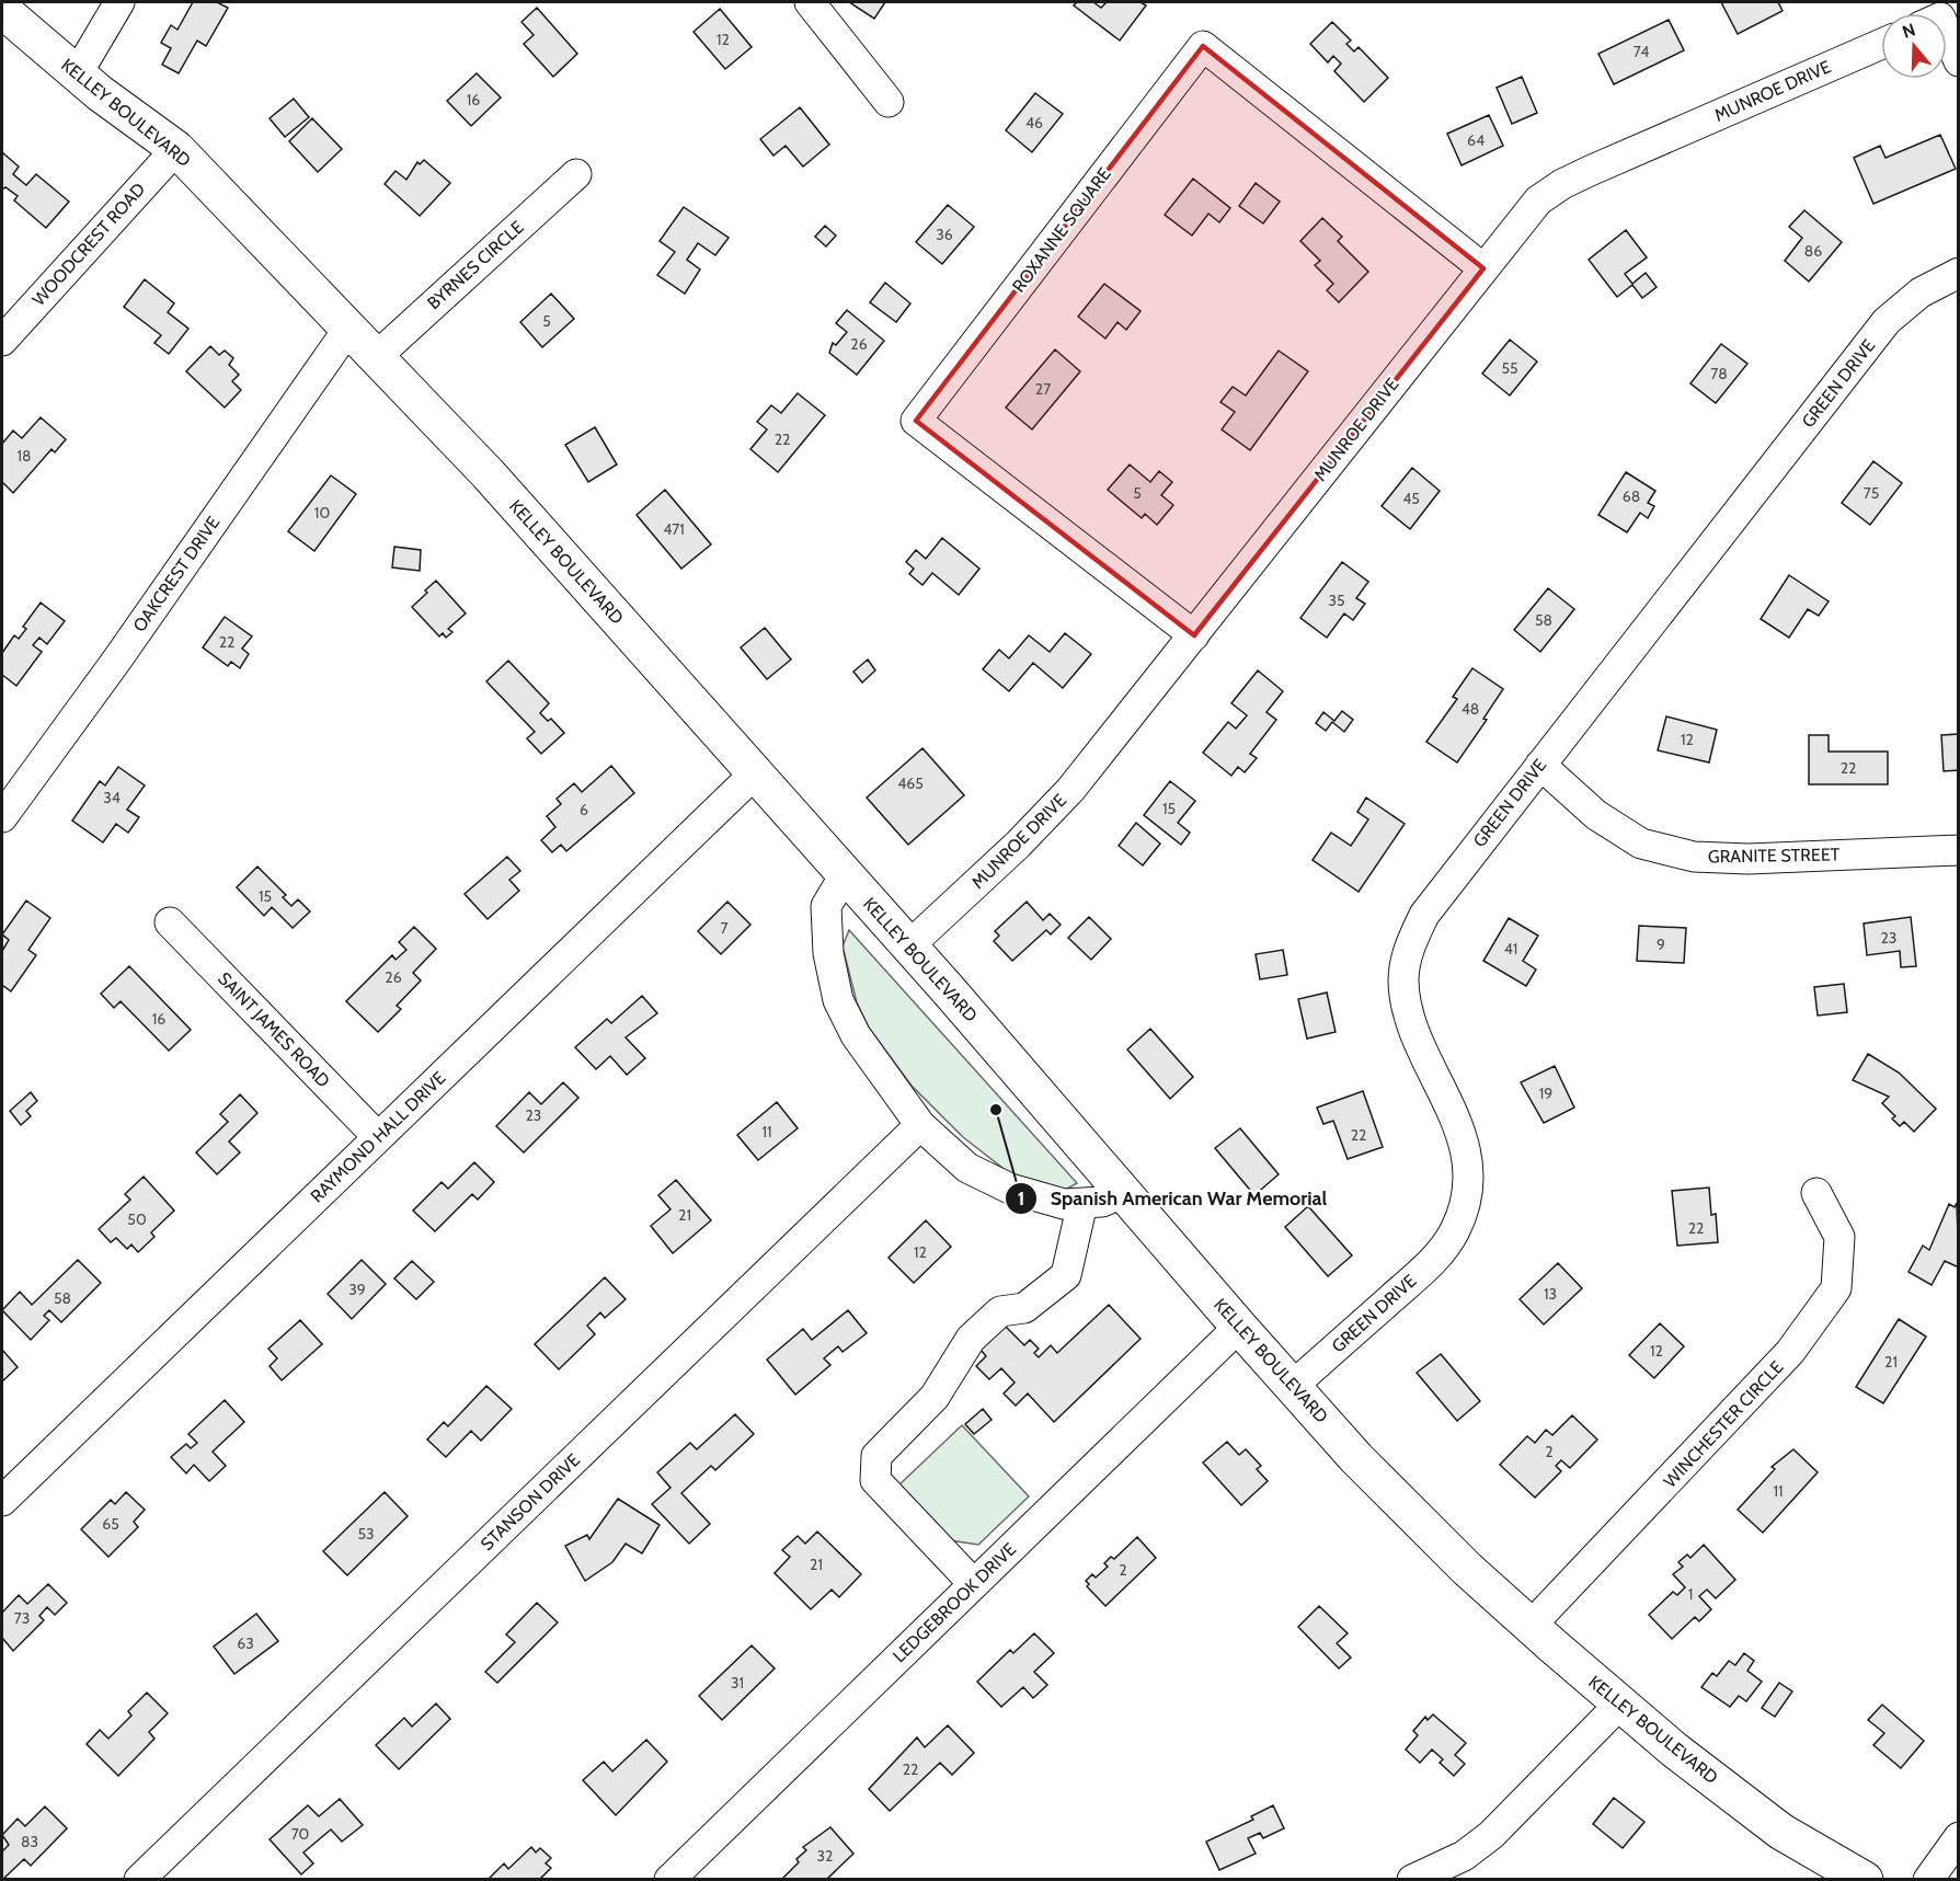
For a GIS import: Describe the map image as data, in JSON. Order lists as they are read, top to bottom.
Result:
{
  "streets": {
    "main road": ["KELLEY BOULEVARD"],
    "street": [
      "MUNROE DRIVE",
      "ROXANNE SQUARE",
      "WOODCREST ROAD",
      "BYRNES CIRCLE",
      "GREEN DRIVE",
      "OAKCREST DRIVE",
      "GRANITE STREET",
      "SAINT JAMES ROAD",
      "RAYMOND HALL DRIVE",
      "WINCHESTER CIRCLE",
      "STANSON DRIVE",
      "LEDGEBROOK DRIVE"
    ]
  },
  "crossings": [
    ["MUNROE DRIVE", "KELLEY BOULEVARD"],
    ["MUNROE DRIVE", "ROXANNE SQUARE"],
    ["KELLEY BOULEVARD", "WOODCREST ROAD"],
    ["KELLEY BOULEVARD", "BYRNES CIRCLE"],
    ["KELLEY BOULEVARD", "GREEN DRIVE"],
    ["KELLEY BOULEVARD", "OAKCREST DRIVE"],
    ["KELLEY BOULEVARD", "RAYMOND HALL DRIVE"],
    ["KELLEY BOULEVARD", "WINCHESTER CIRCLE"],
    ["KELLEY BOULEVARD", "LEDGEBROOK DRIVE"],
    ["GREEN DRIVE", "GRANITE STREET"],
    ["SAINT JAMES ROAD", "RAYMOND HALL DRIVE"]
  ],
  "places": ["Spanish American War Memorial"],
  "house_numbers": [
    "12",
    "74",
    "16",
    "46",
    "64",
    "36",
    "86",
    "5",
    "26",
    "55",
    "78",
    "27",
    "22",
    "18",
    "5",
    "75",
    "68",
    "45",
    "10",
    "471",
    "35",
    "58",
    "22",
    "48",
    "12",
    "22",
    "465",
    "34",
    "15",
    "6",
    "15",
    "7",
    "23",
    "9",
    "41",
    "26",
    "16",
    "19",
    "23",
    "11",
    "22",
    "21",
    "50",
    "22",
    "12",
    "39",
    "13",
    "58",
    "12",
    "21",
    "2",
    "11",
    "65",
    "53",
    "21",
    "2",
    "1",
    "73",
    "63",
    "31",
    "22",
    "70",
    "83",
    "32"
  ],
  "north": "top"
}
